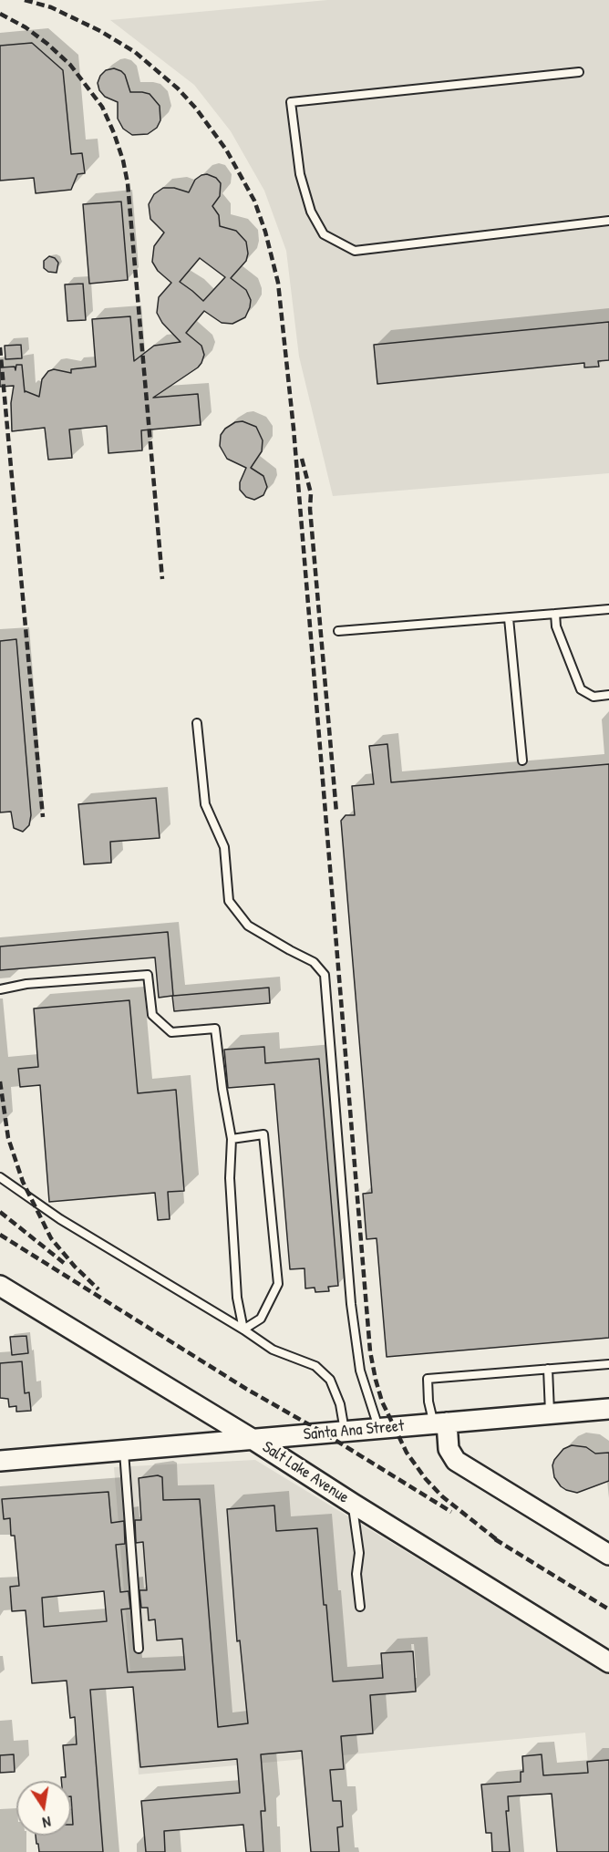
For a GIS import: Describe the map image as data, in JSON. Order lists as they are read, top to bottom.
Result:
{
  "streets": {
    "street": ["Santa Ana Street", "Salt Lake Avenue"]
  },
  "crossings": [
    ["Santa Ana Street", "Salt Lake Avenue"]
  ],
  "north": "bottom"
}
